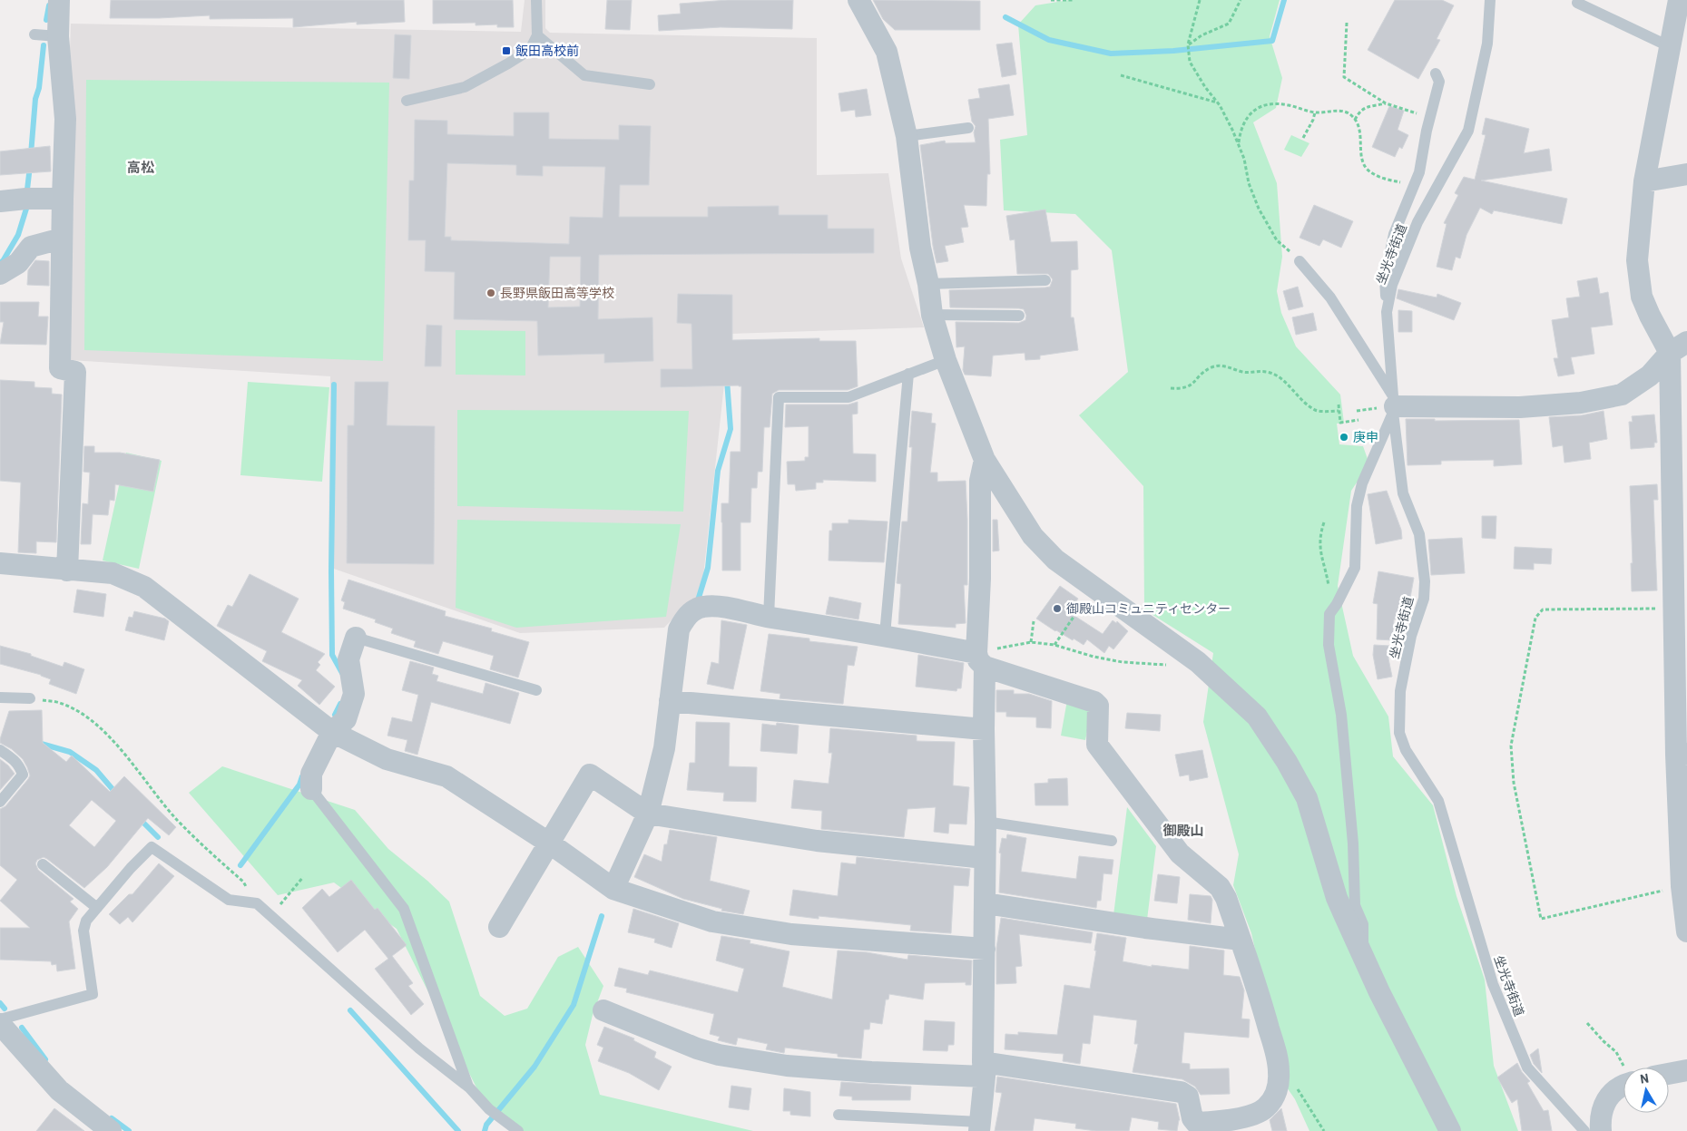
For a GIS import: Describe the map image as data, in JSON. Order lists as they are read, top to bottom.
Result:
{
  "streets": {
    "lane": ["坐光寺街道"]
  },
  "districts": ["高松", "御殿山"],
  "places": {
    "transit": ["飯田高校前"],
    "other": ["長野県飯田高等学校", "庚申", "御殿山コミュニティセンター"]
  },
  "north": "top"
}
